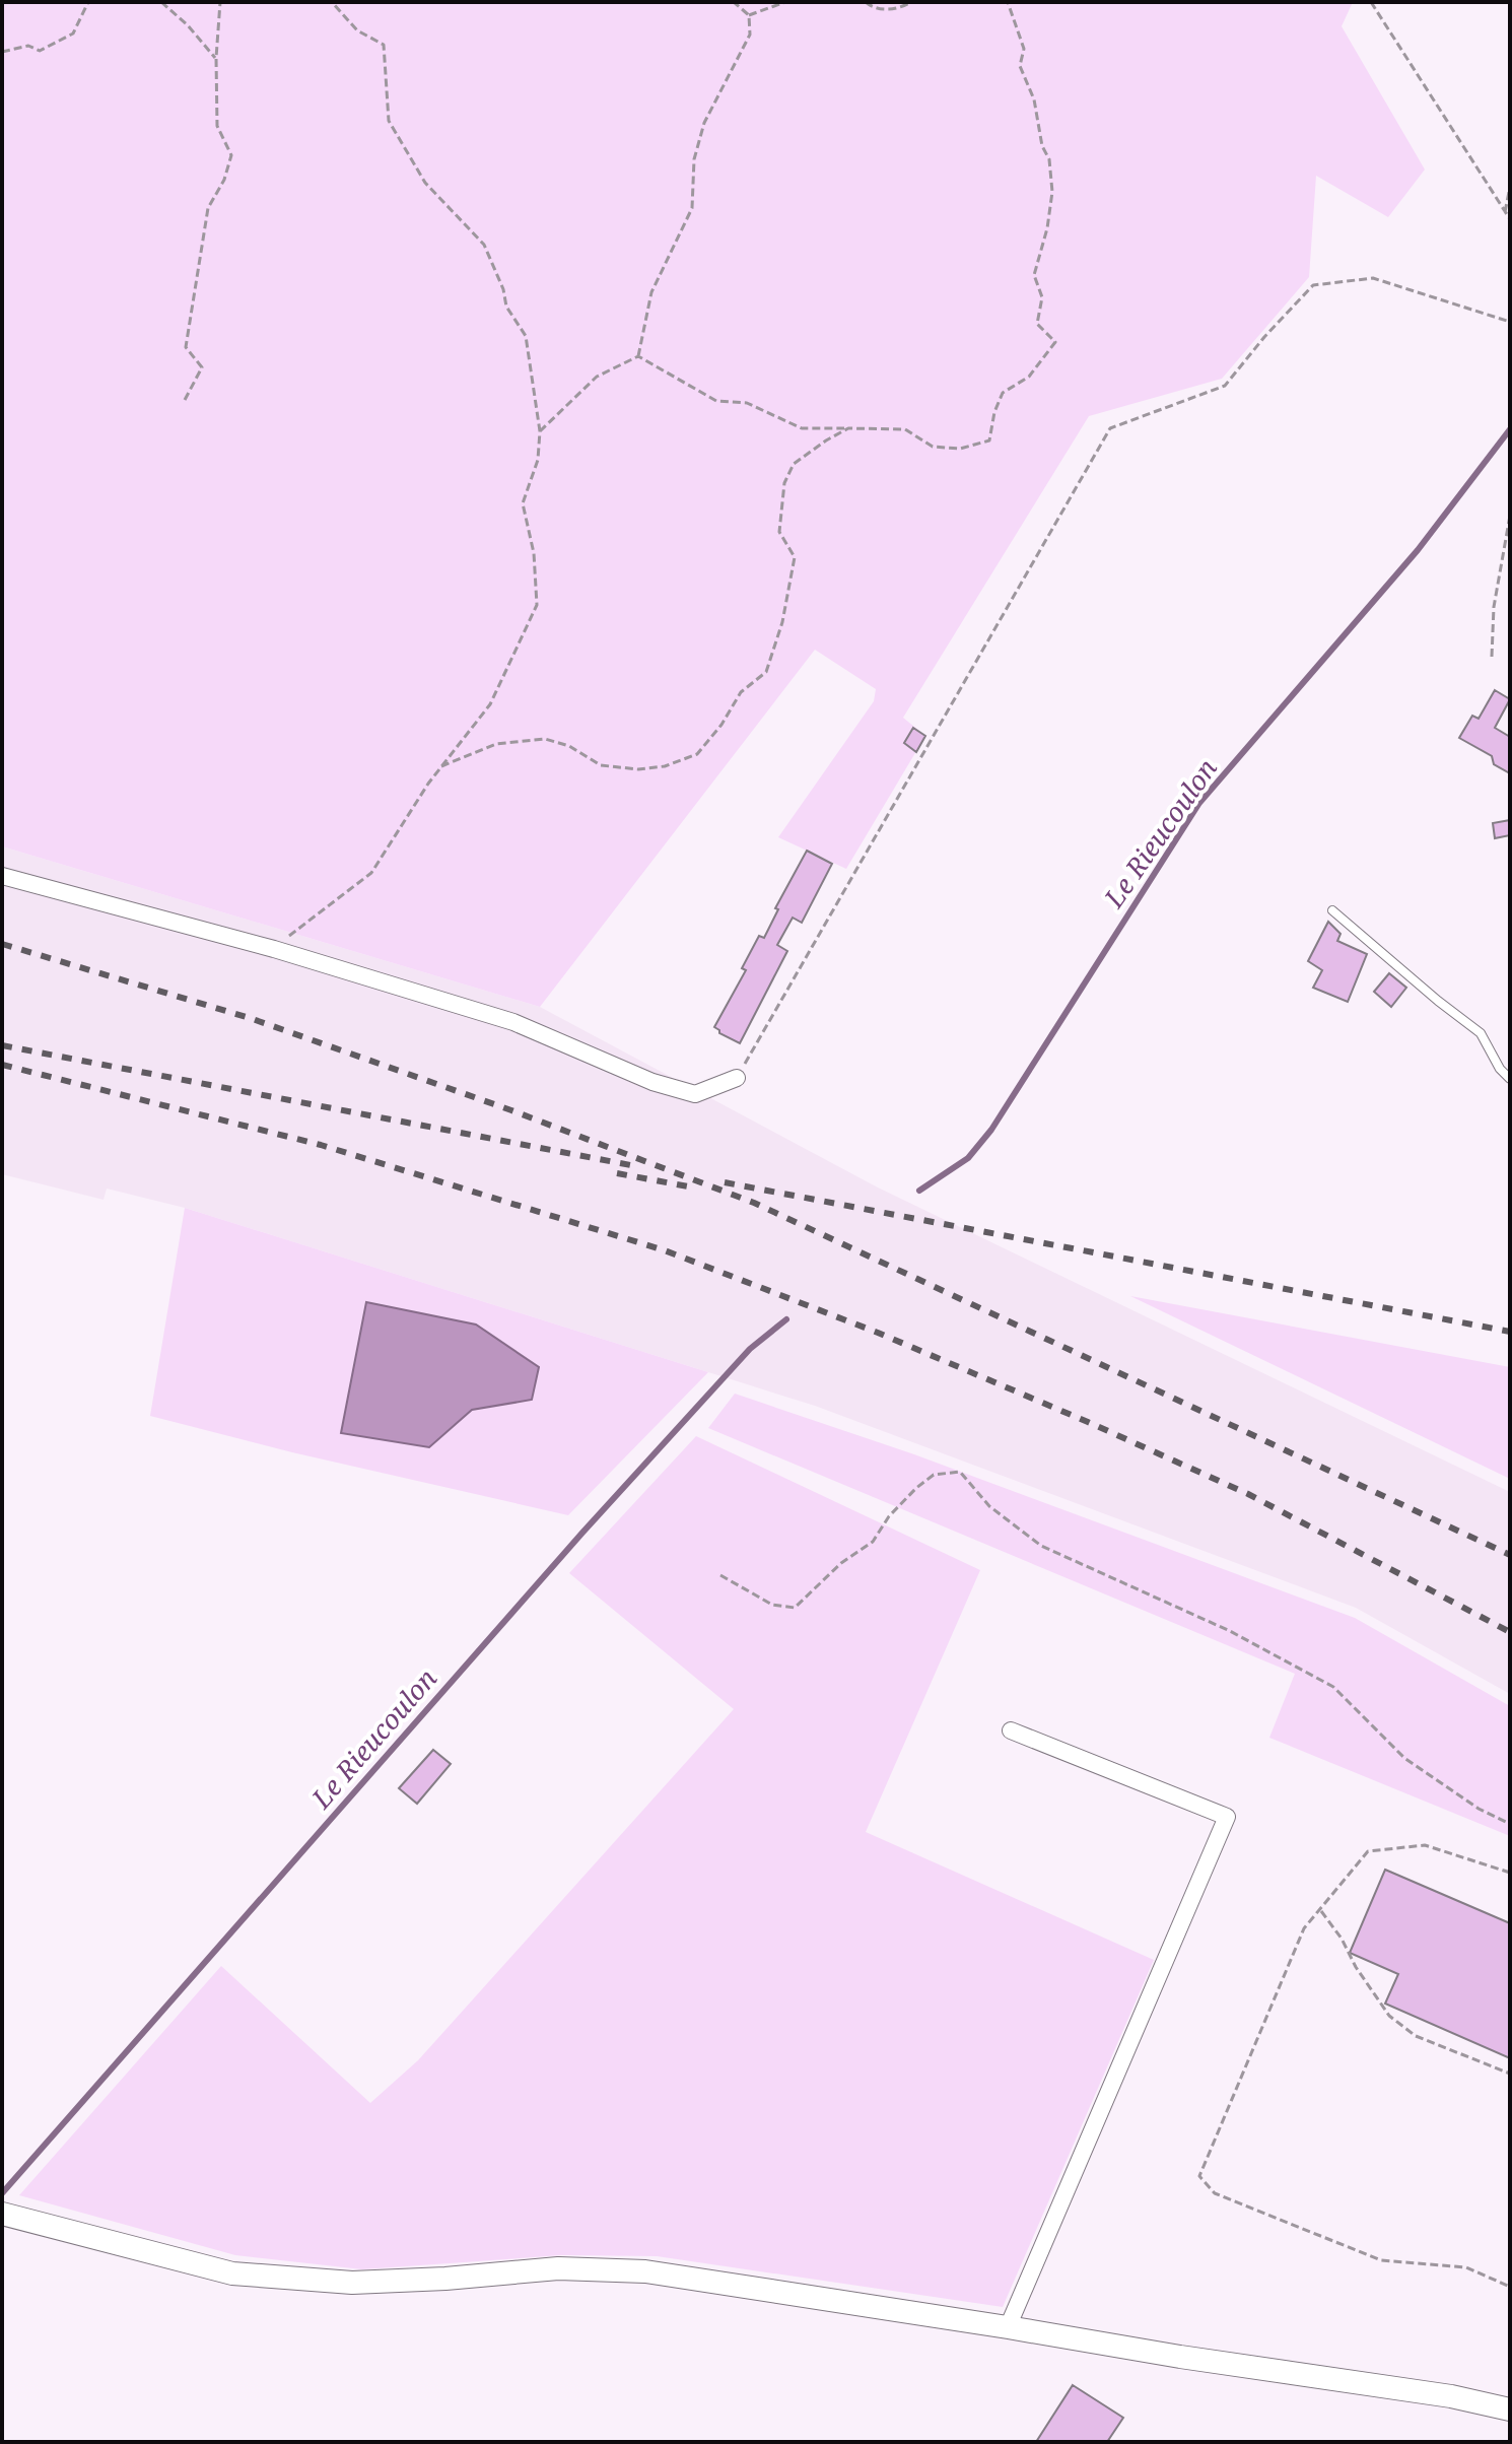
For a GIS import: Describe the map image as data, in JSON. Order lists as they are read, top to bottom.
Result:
{
  "water": ["Le Rieucoulon"]
}
